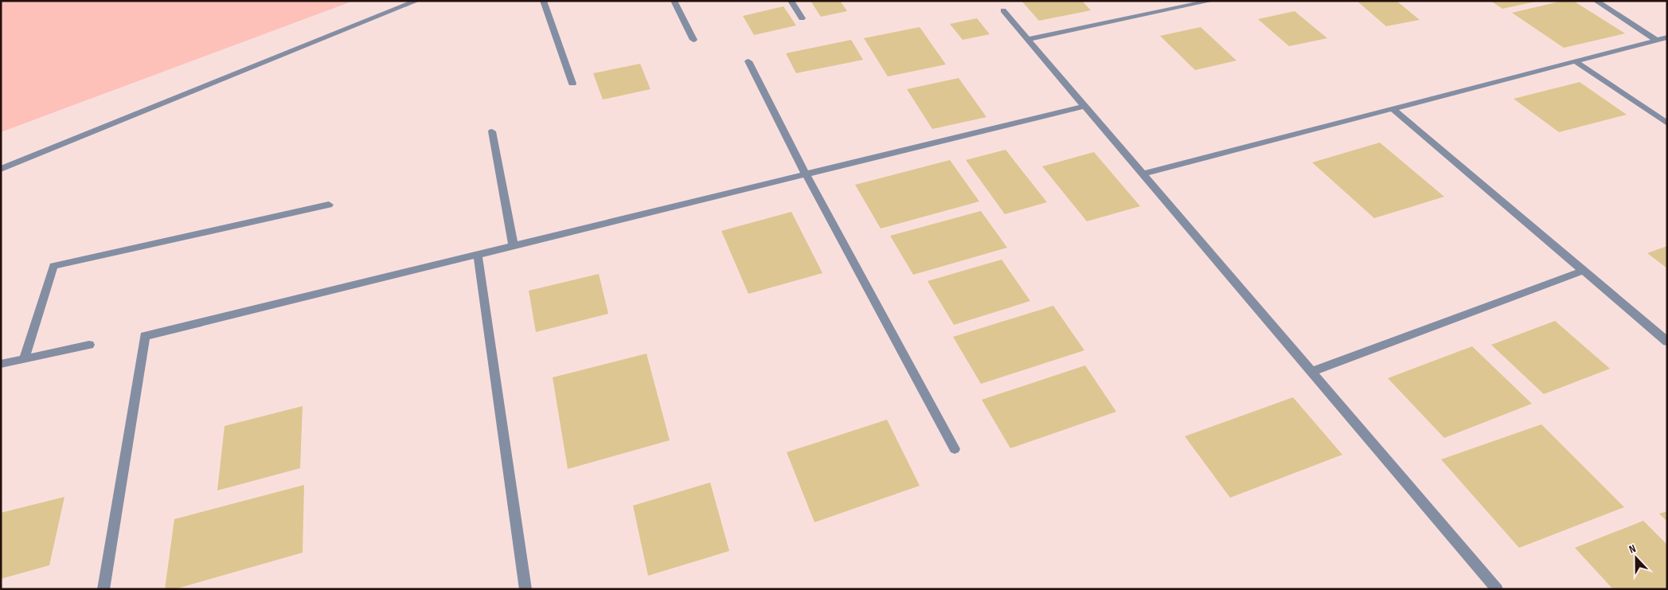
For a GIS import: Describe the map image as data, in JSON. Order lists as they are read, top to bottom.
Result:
{
  "north": "top"
}
